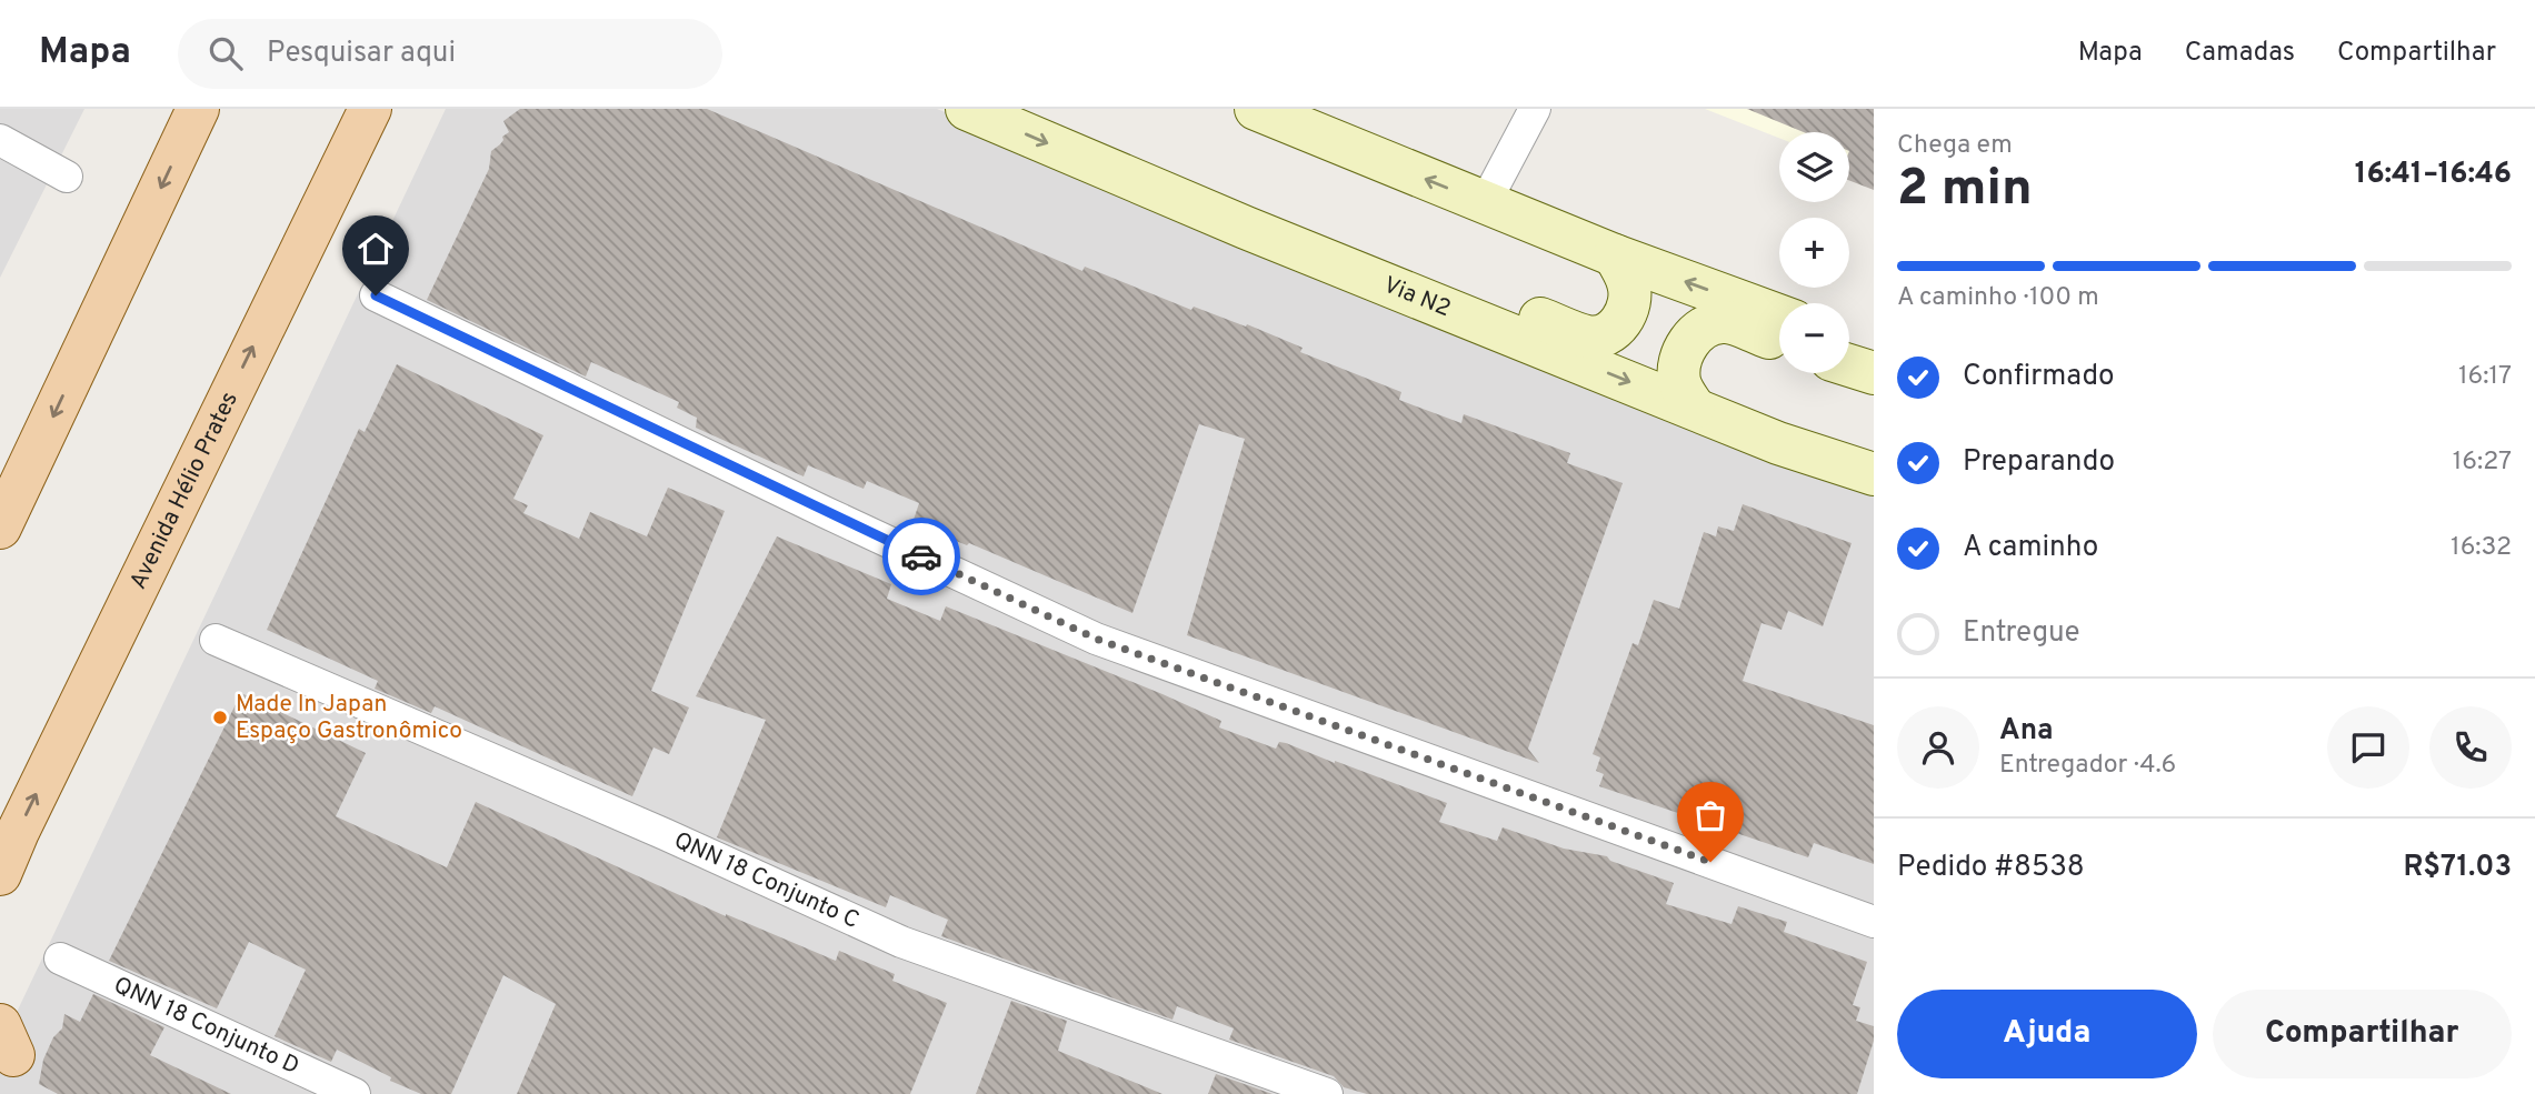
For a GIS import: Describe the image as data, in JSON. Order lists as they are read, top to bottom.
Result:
{
  "streets": {
    "main road": ["Via N2", "Avenida Hélio Prates"],
    "street": ["QNN 18 Conjunto C", "QNN 18 Conjunto D"]
  },
  "places": ["Made In Japan Espaço Gastronômico"],
  "page": {
    "header": "Mapa",
    "search": "Pesquisar aqui",
    "nav": ["Mapa", "Camadas", "Compartilhar"],
    "heading": ["2 min", "Chega em", "16:41–16:46"],
    "panel": [
      "Ana",
      "Entregador · 4.6",
      "Pedido #8538",
      "R$71.03"
    ],
    "map_buttons": ["+", "−"],
    "bar": "A caminho · 100 m",
    "list": [
      ["Confirmado", "16:17"],
      ["Preparando", "16:27"],
      ["A caminho", "16:32"],
      "Entregue"
    ],
    "buttons": ["Ajuda", "Compartilhar"]
  }
}
